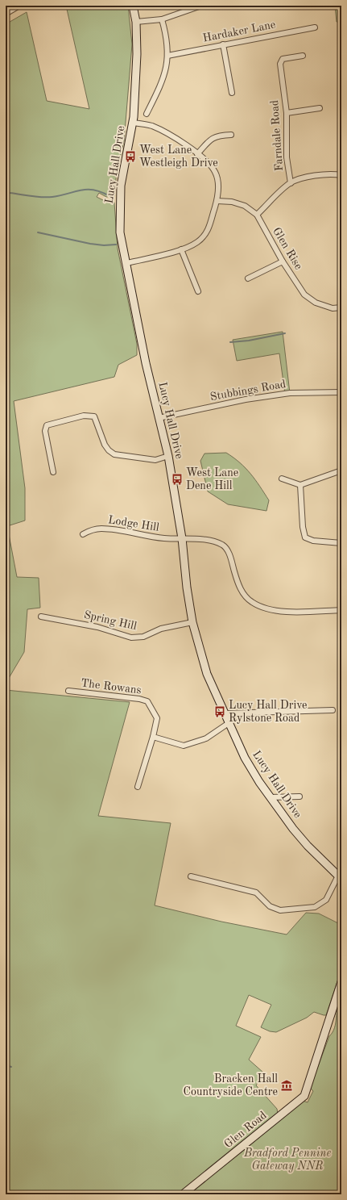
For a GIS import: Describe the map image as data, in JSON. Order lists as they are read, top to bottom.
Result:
{
  "streets": {
    "street": [
      "Hardaker Lane",
      "Farndale Road",
      "Lucy Hall Drive",
      "Glen Rise",
      "Stubbings Road",
      "Lodge Hill",
      "Spring Hill",
      "The Rowans",
      "Glen Road"
    ]
  },
  "crossings": [
    ["Lucy Hall Drive", "Stubbings Road"],
    ["Lucy Hall Drive", "Lodge Hill"],
    ["Lucy Hall Drive", "Spring Hill"]
  ],
  "parks": ["Bradford Pennine Gateway NNR"],
  "places": {
    "bus stop": ["West Lane Westleigh Drive", "West Lane Dene Hill", "Lucy Hall Drive Rylstone Road"],
    "museum": ["Bracken Hall Countryside Centre"]
  }
}
